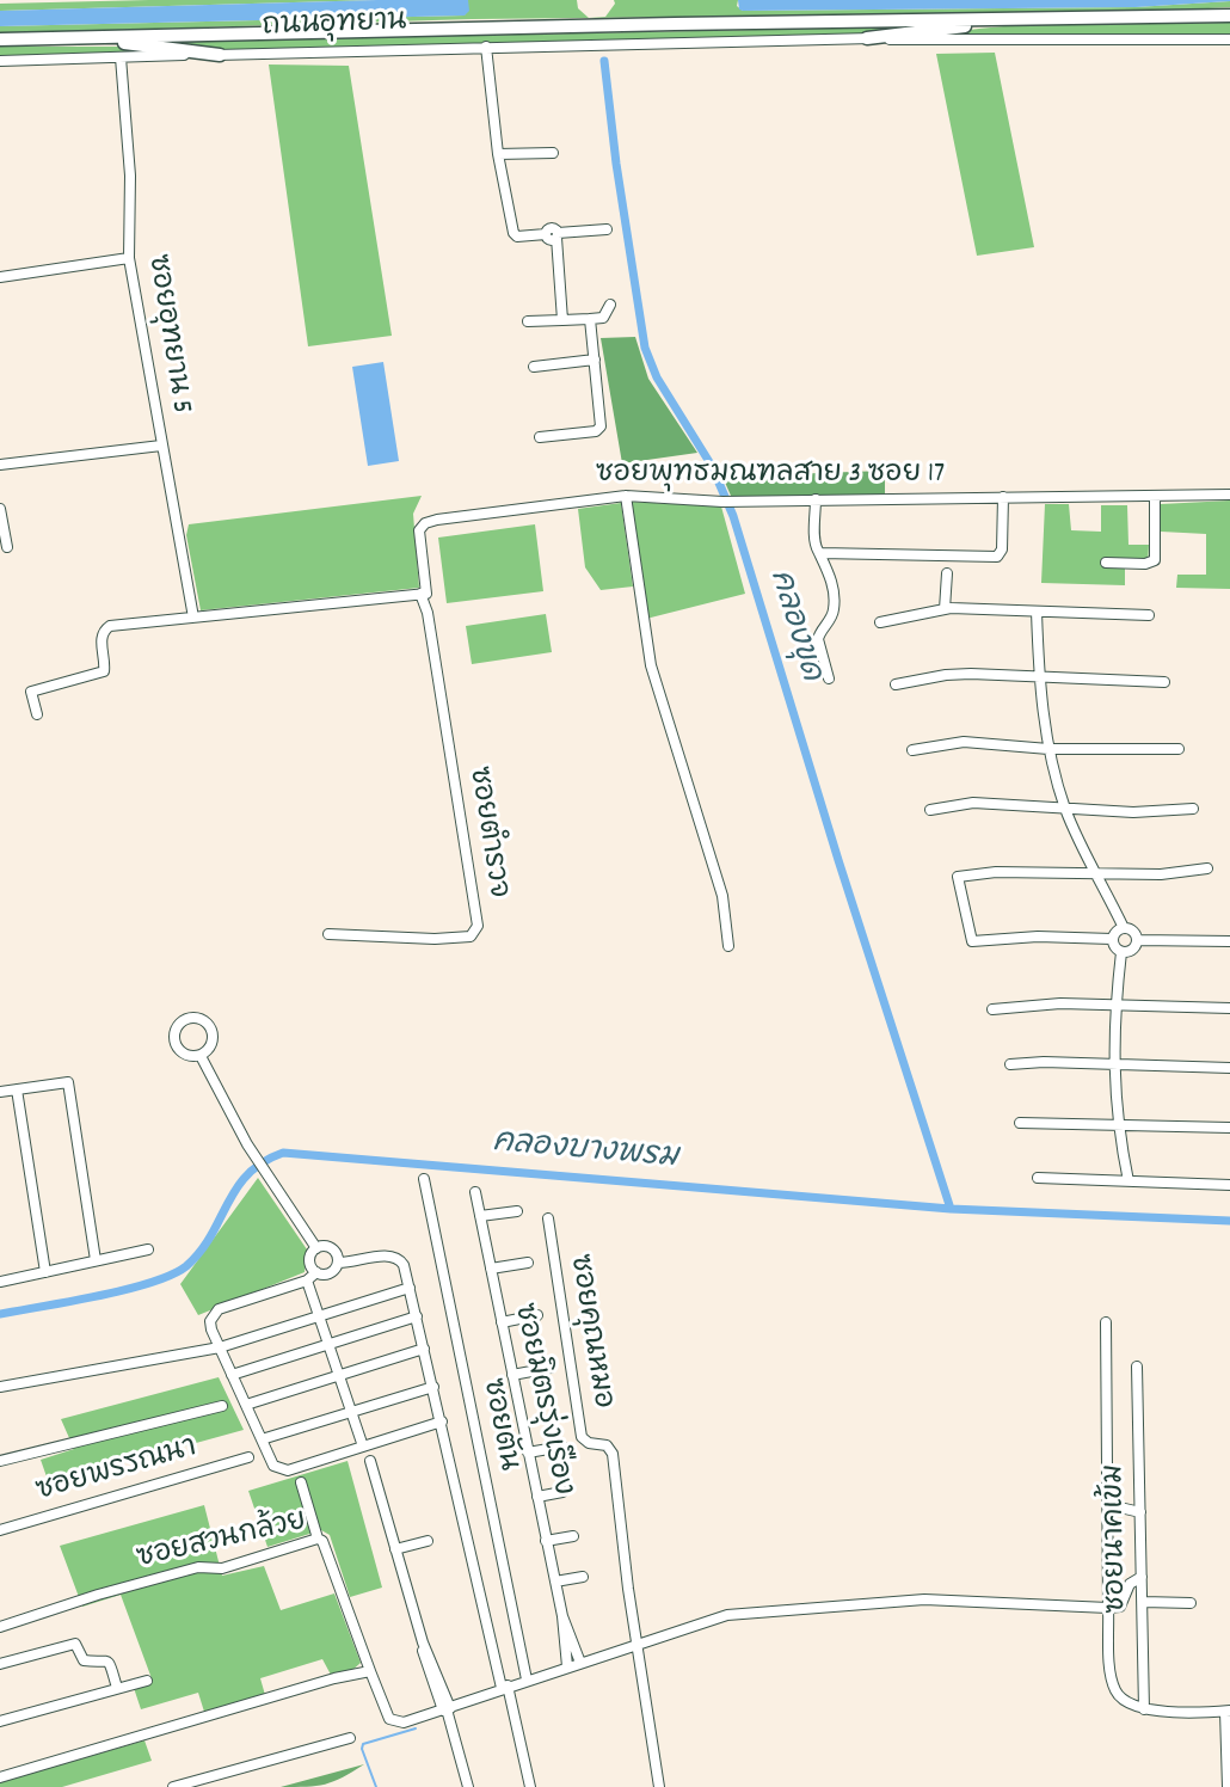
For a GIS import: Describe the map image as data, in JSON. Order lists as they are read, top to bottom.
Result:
{
  "streets": {
    "main road": ["ถนนอุทยาน"],
    "street": [
      "ซอยอุทยาน 5",
      "ซอยพุทธมณฑลสาย 3 ซอย 17",
      "ซอยตำรวจ",
      "ซอยคุณหมอ",
      "ซอยมิตรรุ่งเรือง",
      "ซอยตัน",
      "ซอยพรรณนา",
      "ซอยนาคเข้ม",
      "ซอยสวนกล้วย"
    ]
  },
  "crossings": [
    ["ถนนอุทยาน", "ซอยอุทยาน 5"],
    ["ซอยพุทธมณฑลสาย 3 ซอย 17", "ซอยตำรวจ"]
  ],
  "water": ["คลองขุด", "คลองบางพรม"]
}
